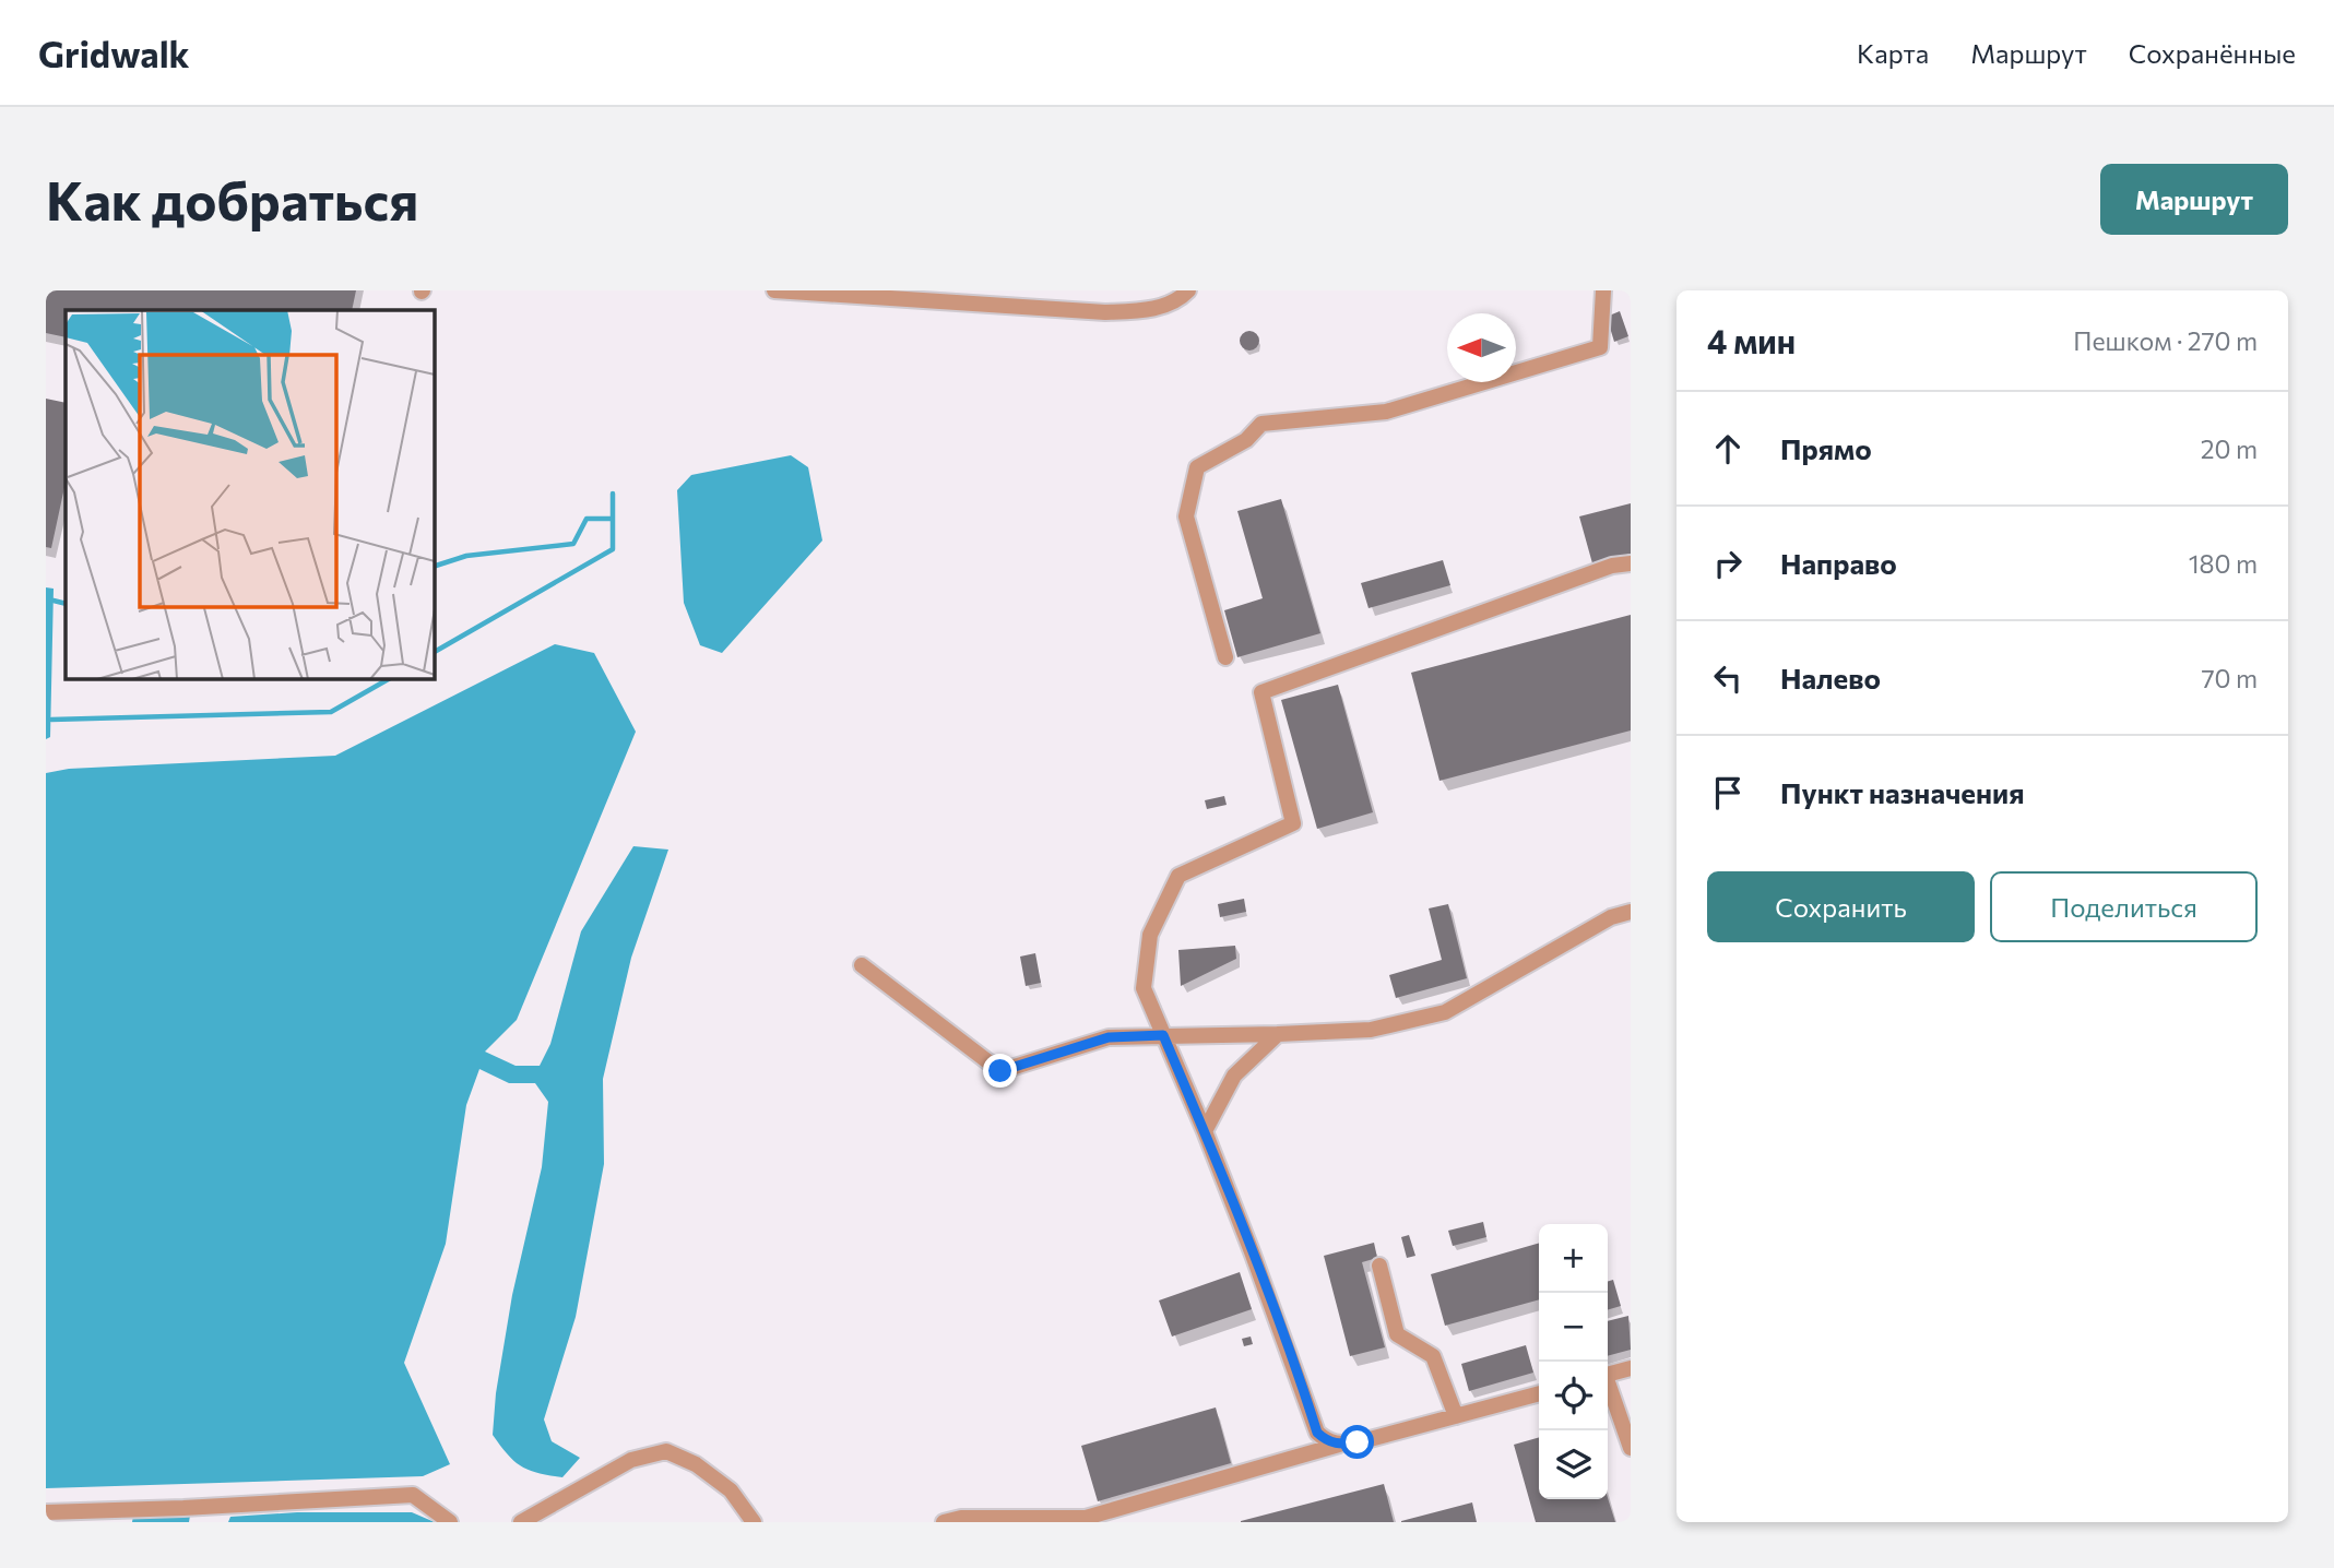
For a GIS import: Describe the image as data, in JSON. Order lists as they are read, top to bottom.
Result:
{
  "north": "left",
  "page": {
    "header": "Gridwalk",
    "nav": ["Карта", "Маршрут", "Сохранённые"],
    "buttons": [
      "Маршрут",
      ["Сохранить", "Поделиться"]
    ],
    "title": "Как добраться",
    "heading": ["4 мин", "Пешком · 270 m"],
    "list": [
      ["Прямо", "20 m"],
      ["Направо", "180 m"],
      ["Налево", "70 m"],
      "Пункт назначения"
    ],
    "map_buttons": ["+", "−"]
  }
}
